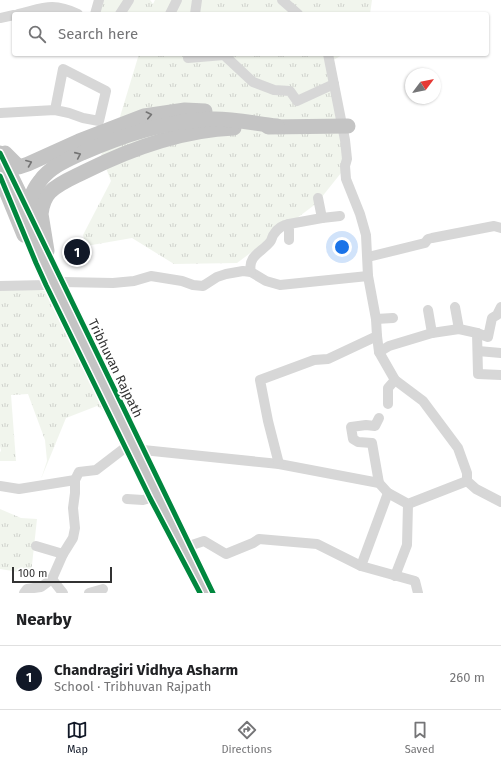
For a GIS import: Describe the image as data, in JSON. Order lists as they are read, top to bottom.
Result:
{
  "streets": {
    "highway": ["Tribhuvan Rajpath"]
  },
  "scale_bar": "100 m",
  "north": "top right",
  "page": {
    "search": "Search here",
    "pins": "1",
    "scale": "100 m",
    "heading": "Nearby",
    "list": [
      {
        "mark": "1",
        "name": "Chandragiri Vidhya Asharm",
        "note": "School · Tribhuvan Rajpath",
        "value": "260 m"
      }
    ],
    "nav": ["Map", "Directions", "Saved"]
  }
}
